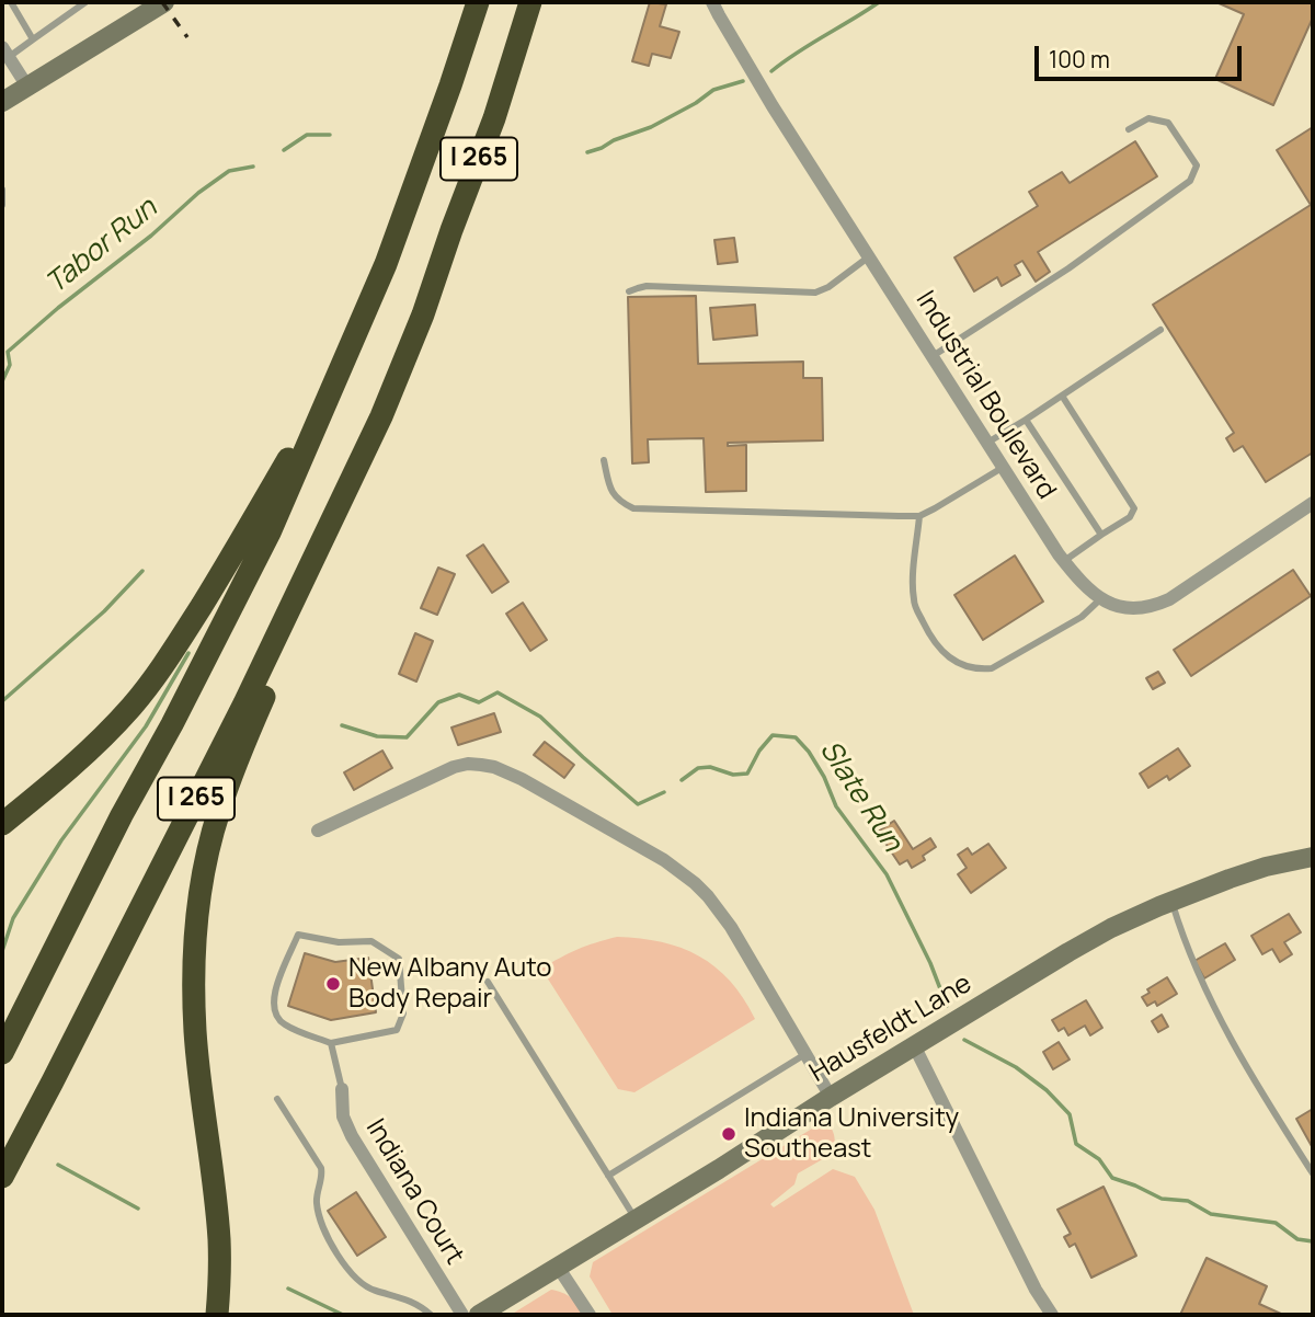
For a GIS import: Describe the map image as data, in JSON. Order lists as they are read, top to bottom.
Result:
{
  "streets": {
    "highway": ["I 265"],
    "street": ["Industrial Boulevard", "Hausfeldt Lane", "Indiana Court"]
  },
  "water": ["Tabor Run", "Slate Run"],
  "places": ["New Albany Auto Body Repair", "Indiana University Southeast"],
  "scale_bar": "100 m"
}
